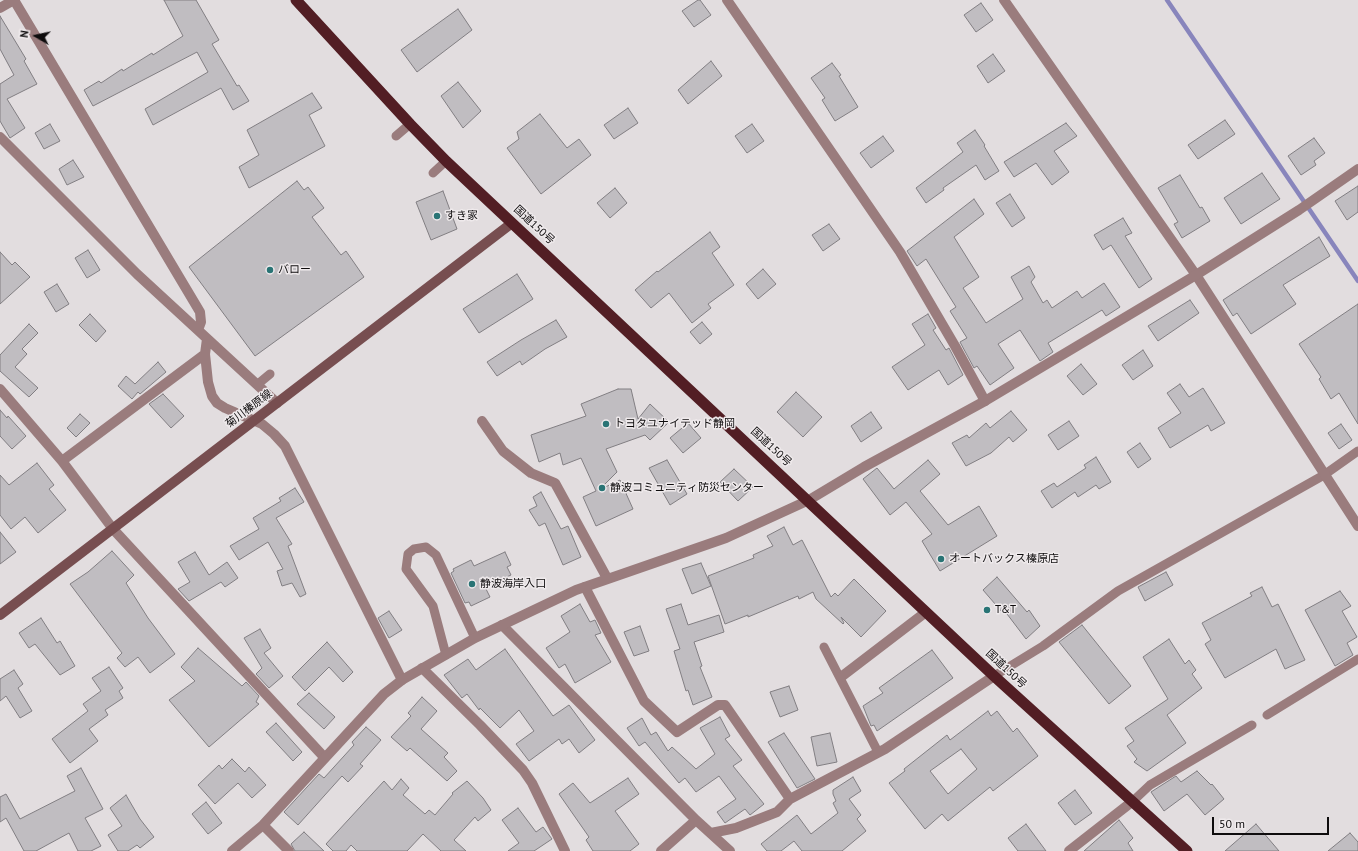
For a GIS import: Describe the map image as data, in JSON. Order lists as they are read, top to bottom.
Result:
{
  "streets": {
    "highway": ["国道150号"],
    "main road": ["菊川榛原線"]
  },
  "crossings": [
    ["国道150号", "菊川榛原線"]
  ],
  "places": [
    "すき家",
    "バロー",
    "トヨタユナイテッド静岡",
    "静波コミュニティ防災センター",
    "オートバックス榛原店",
    "静波海岸入口",
    "T&T"
  ],
  "scale_bar": "50 m",
  "north": "left"
}
